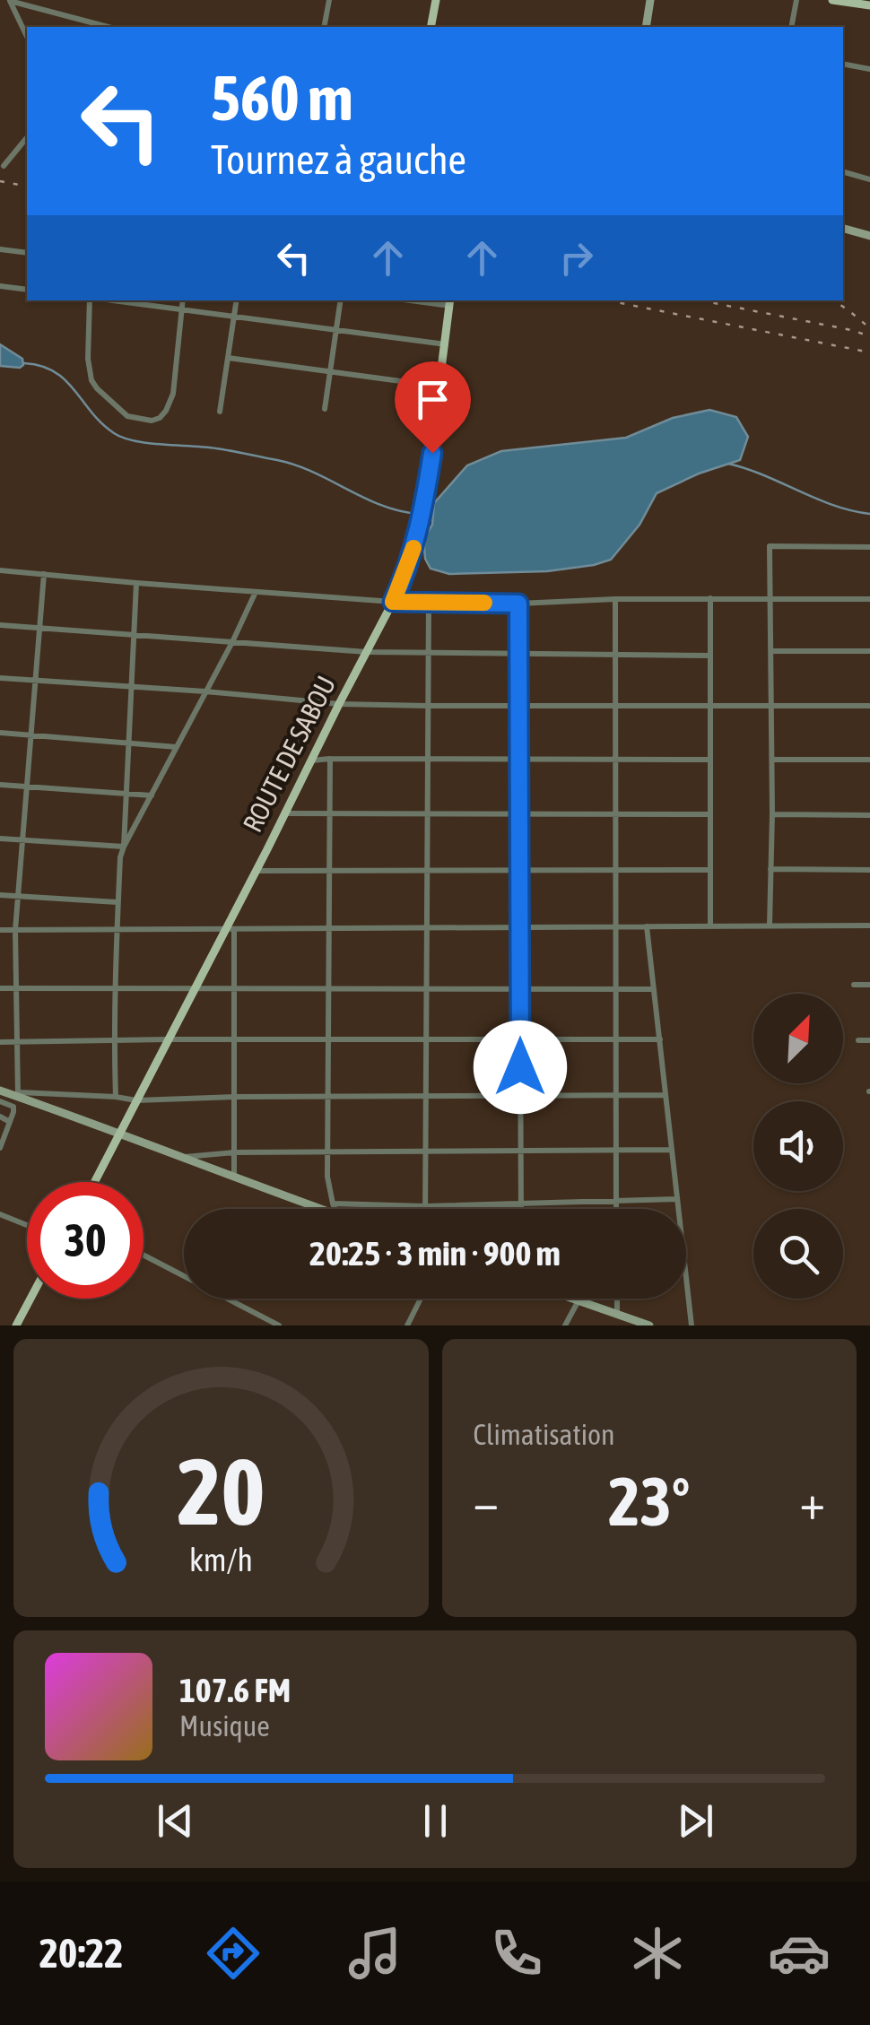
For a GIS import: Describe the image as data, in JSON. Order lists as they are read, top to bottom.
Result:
{
  "streets": {
    "main road": ["ROUTE DE SABOU"]
  },
  "north": "top right",
  "page": {
    "turn": ["560 m", "Tournez à gauche"],
    "limit": "30",
    "trip": "20:25 · 3 min · 900 m",
    "tile": "Climatisation",
    "heat": ["−", "23°", "+"],
    "song": ["107.6 FM", "Musique"],
    "tabs": "20:22",
    "gauge": ["20", "km/h"]
  }
}
